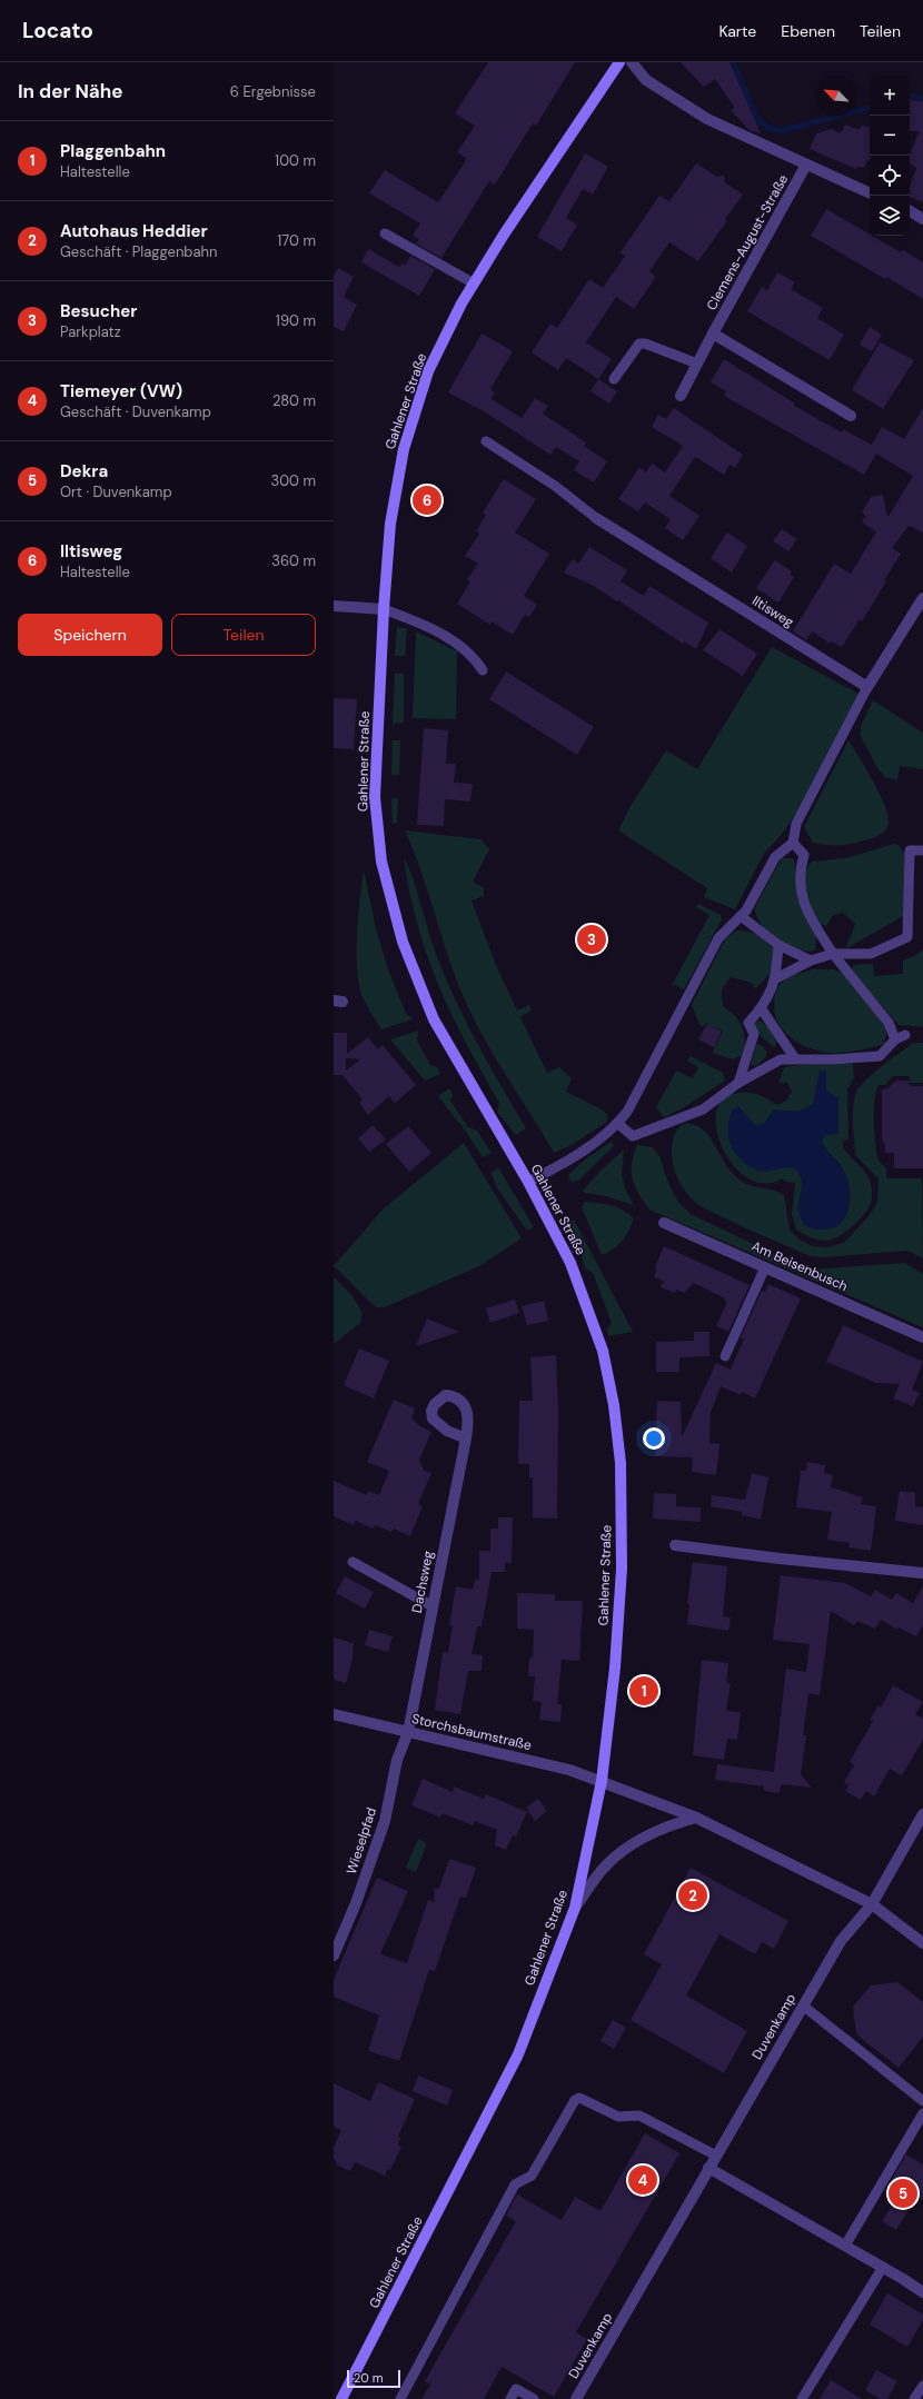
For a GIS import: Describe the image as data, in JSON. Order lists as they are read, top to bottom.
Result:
{
  "streets": {
    "main road": ["Gahlener Straße"],
    "street": [
      "Clemens-August-Straße",
      "Iltisweg",
      "Am Beisenbusch",
      "Dachsweg",
      "Storchsbaumstraße",
      "Wieselpfad",
      "Duvenkamp"
    ]
  },
  "crossings": [
    ["Gahlener Straße", "Storchsbaumstraße"],
    ["Dachsweg", "Storchsbaumstraße"],
    ["Dachsweg", "Wieselpfad"],
    ["Storchsbaumstraße", "Wieselpfad"],
    ["Storchsbaumstraße", "Duvenkamp"]
  ],
  "scale_bar": "20 m",
  "north": "top left",
  "page": {
    "header": "Locato",
    "nav": ["Karte", "Ebenen", "Teilen"],
    "heading": ["In der Nähe", "6 Ergebnisse"],
    "map_buttons": ["+", "−"],
    "list": [
      {
        "mark": "1",
        "name": "Plaggenbahn",
        "note": "Haltestelle",
        "value": "100 m"
      },
      {
        "mark": "2",
        "name": "Autohaus Heddier",
        "note": "Geschäft · Plaggenbahn",
        "value": "170 m"
      },
      {
        "mark": "3",
        "name": "Besucher",
        "note": "Parkplatz",
        "value": "190 m"
      },
      {
        "mark": "4",
        "name": "Tiemeyer (VW)",
        "note": "Geschäft · Duvenkamp",
        "value": "280 m"
      },
      {
        "mark": "5",
        "name": "Dekra",
        "note": "Ort · Duvenkamp",
        "value": "300 m"
      },
      {
        "mark": "6",
        "name": "Iltisweg",
        "note": "Haltestelle",
        "value": "360 m"
      }
    ],
    "pins": [
      "6",
      "3",
      "1",
      "2",
      "4",
      "5"
    ],
    "buttons": ["Speichern", "Teilen"],
    "scale": "20 m"
  }
}
